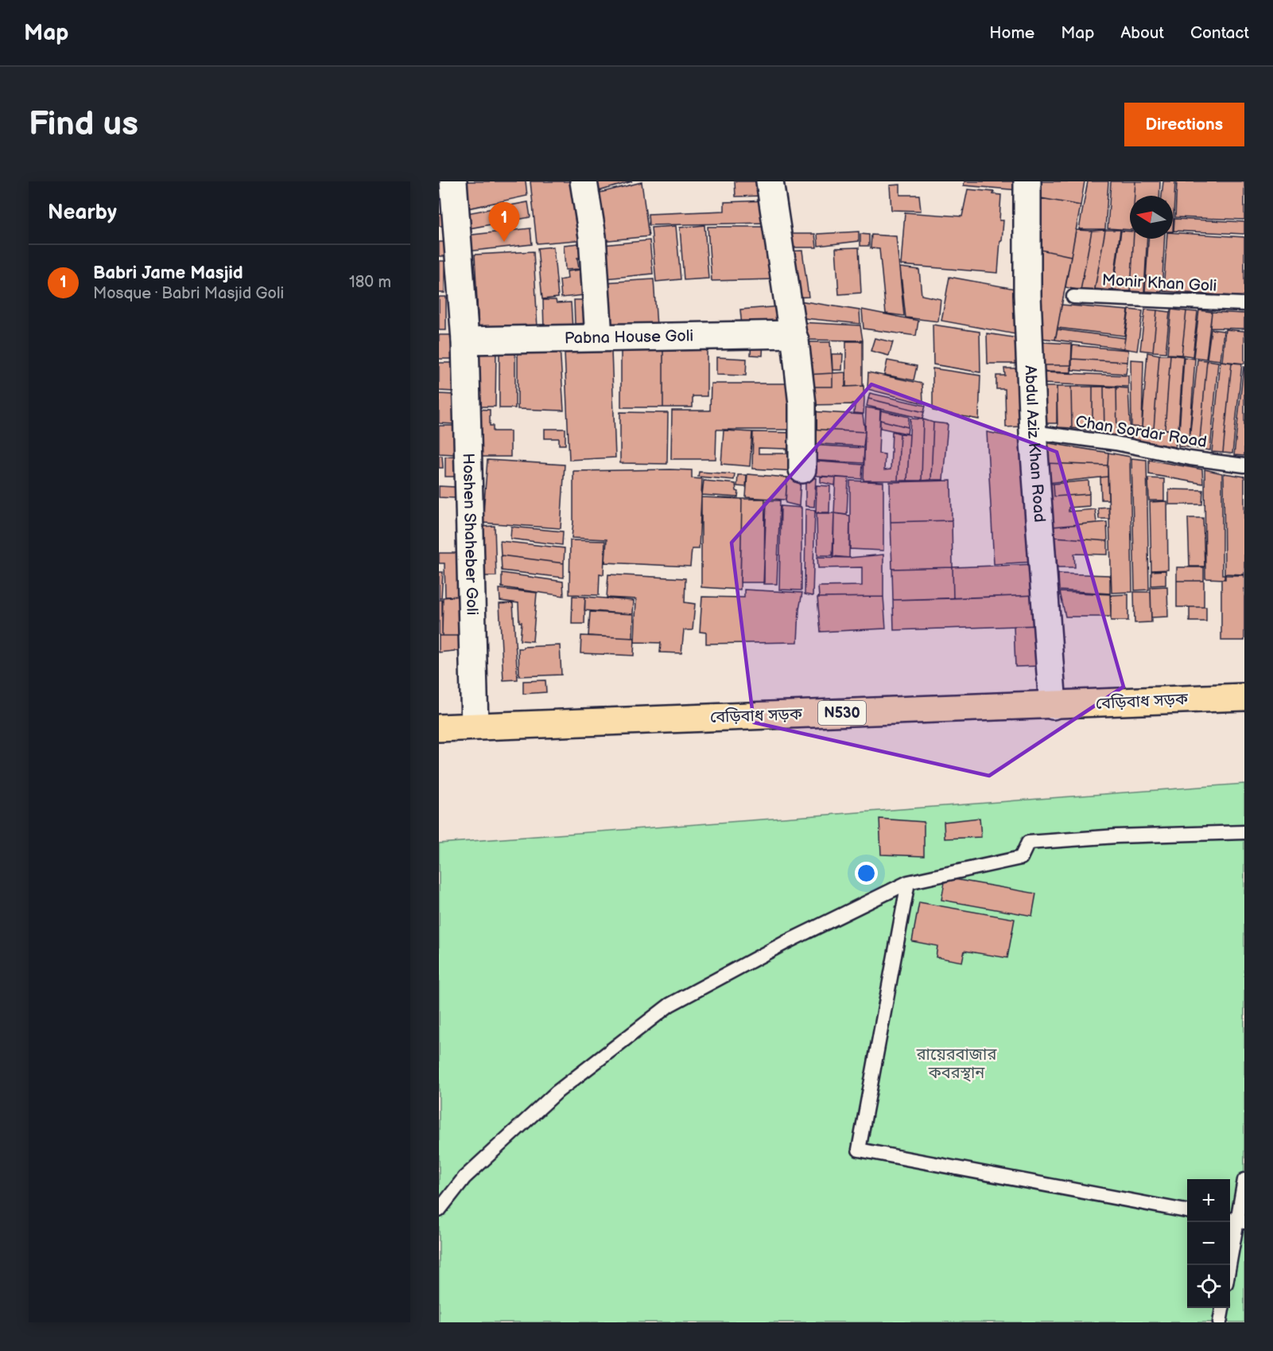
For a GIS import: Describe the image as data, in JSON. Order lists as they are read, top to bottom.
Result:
{
  "streets": {
    "highway": ["বেড়িবাধ সড়ক", "N530"],
    "street": ["Pabna House Goli", "Abdul Aziz Khan Road", "Hoshen Shaheber Goli"],
    "lane": ["Monir Khan Goli", "Chan Sordar Road"]
  },
  "crossings": [
    ["Pabna House Goli", "Hoshen Shaheber Goli"],
    ["Chan Sordar Road", "Abdul Aziz Khan Road"],
    ["Abdul Aziz Khan Road", "বেড়িবাধ সড়ক"],
    ["Hoshen Shaheber Goli", "বেড়িবাধ সড়ক"]
  ],
  "parks": ["রায়েরবাজার কবরস্থান"],
  "north": "left",
  "page": {
    "header": "Map",
    "nav": [
      "Home",
      "Map",
      "About",
      "Contact"
    ],
    "buttons": "Directions",
    "title": "Find us",
    "heading": "Nearby",
    "pins": "1",
    "list": [
      {
        "mark": "1",
        "name": "Babri Jame Masjid",
        "note": "Mosque · Babri Masjid Goli",
        "value": "180 m"
      }
    ],
    "map_buttons": ["+", "−"]
  }
}
